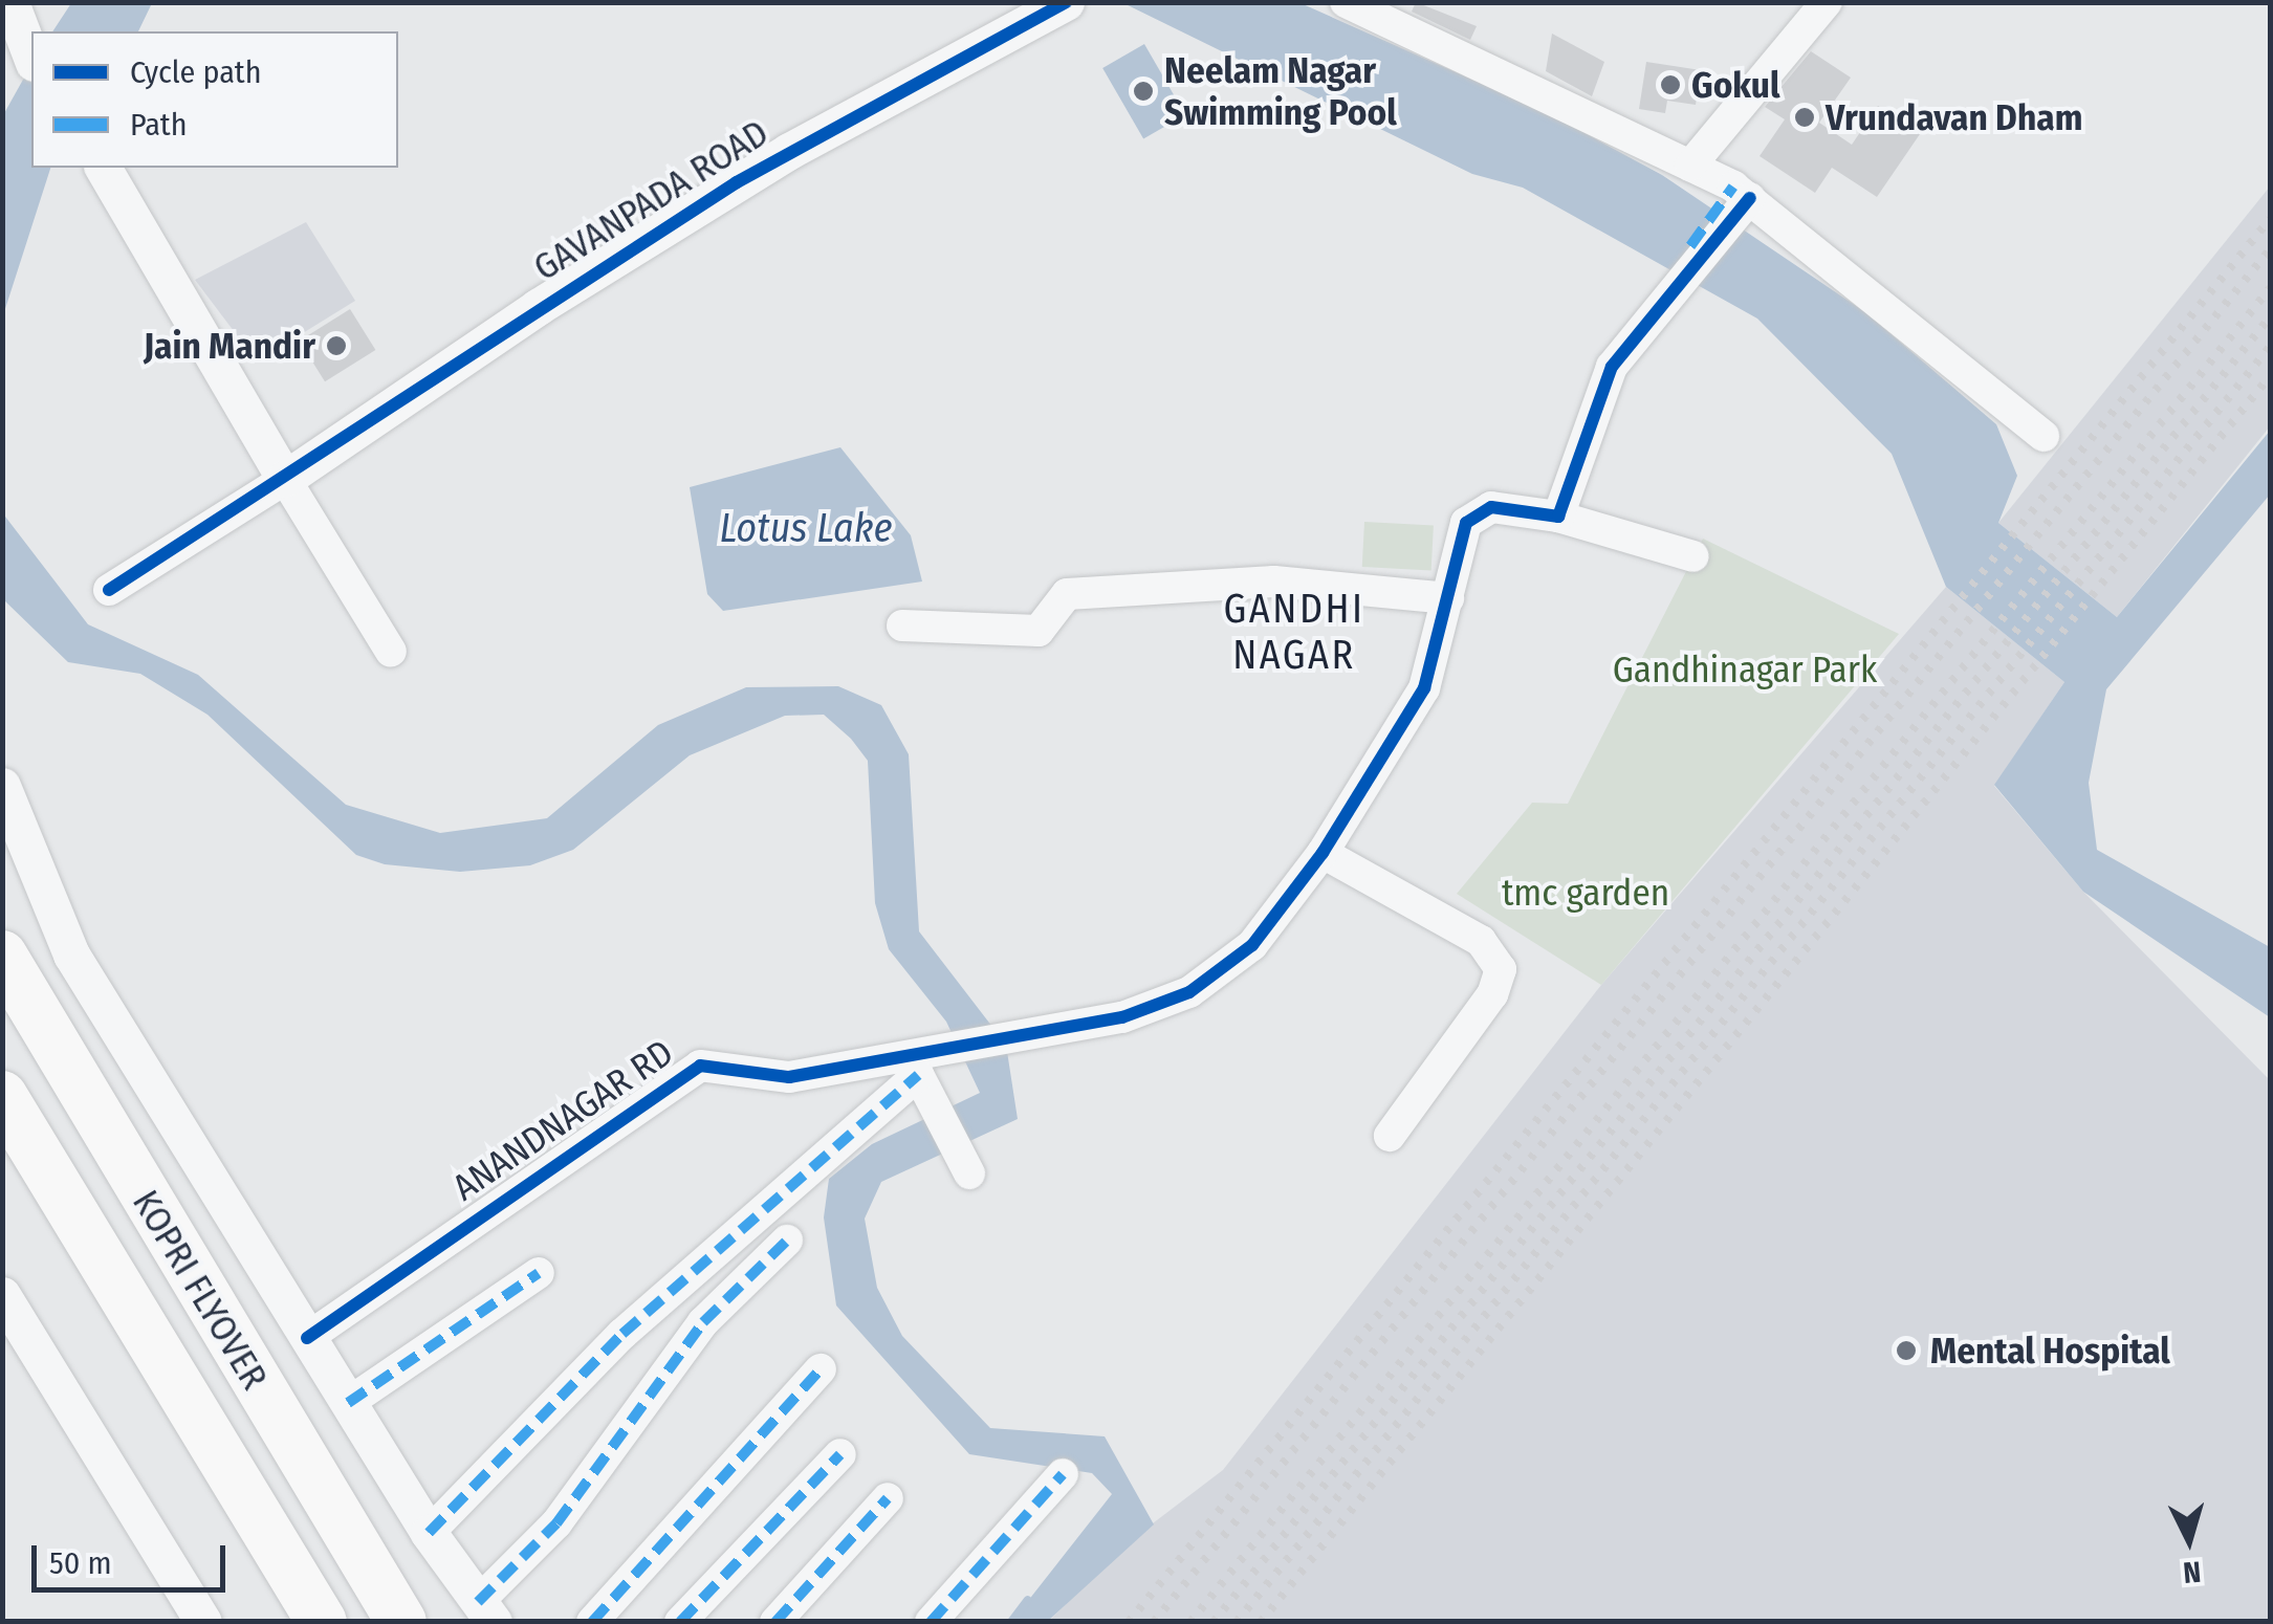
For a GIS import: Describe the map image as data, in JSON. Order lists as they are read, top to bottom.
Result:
{
  "streets": {
    "highway": ["KOPRI FLYOVER"],
    "street": ["GAVANPADA ROAD", "ANANDNAGAR RD"]
  },
  "districts": ["GANDHI NAGAR"],
  "water": ["Lotus Lake"],
  "parks": ["Gandhinagar Park", "tmc garden"],
  "places": [
    "Gokul",
    "Neelam Nagar Swimming Pool",
    "Vrundavan Dham",
    "Jain Mandir",
    "Mental Hospital"
  ],
  "legend": ["Cycle path", "Path"],
  "scale_bar": "50 m",
  "north": "bottom"
}
